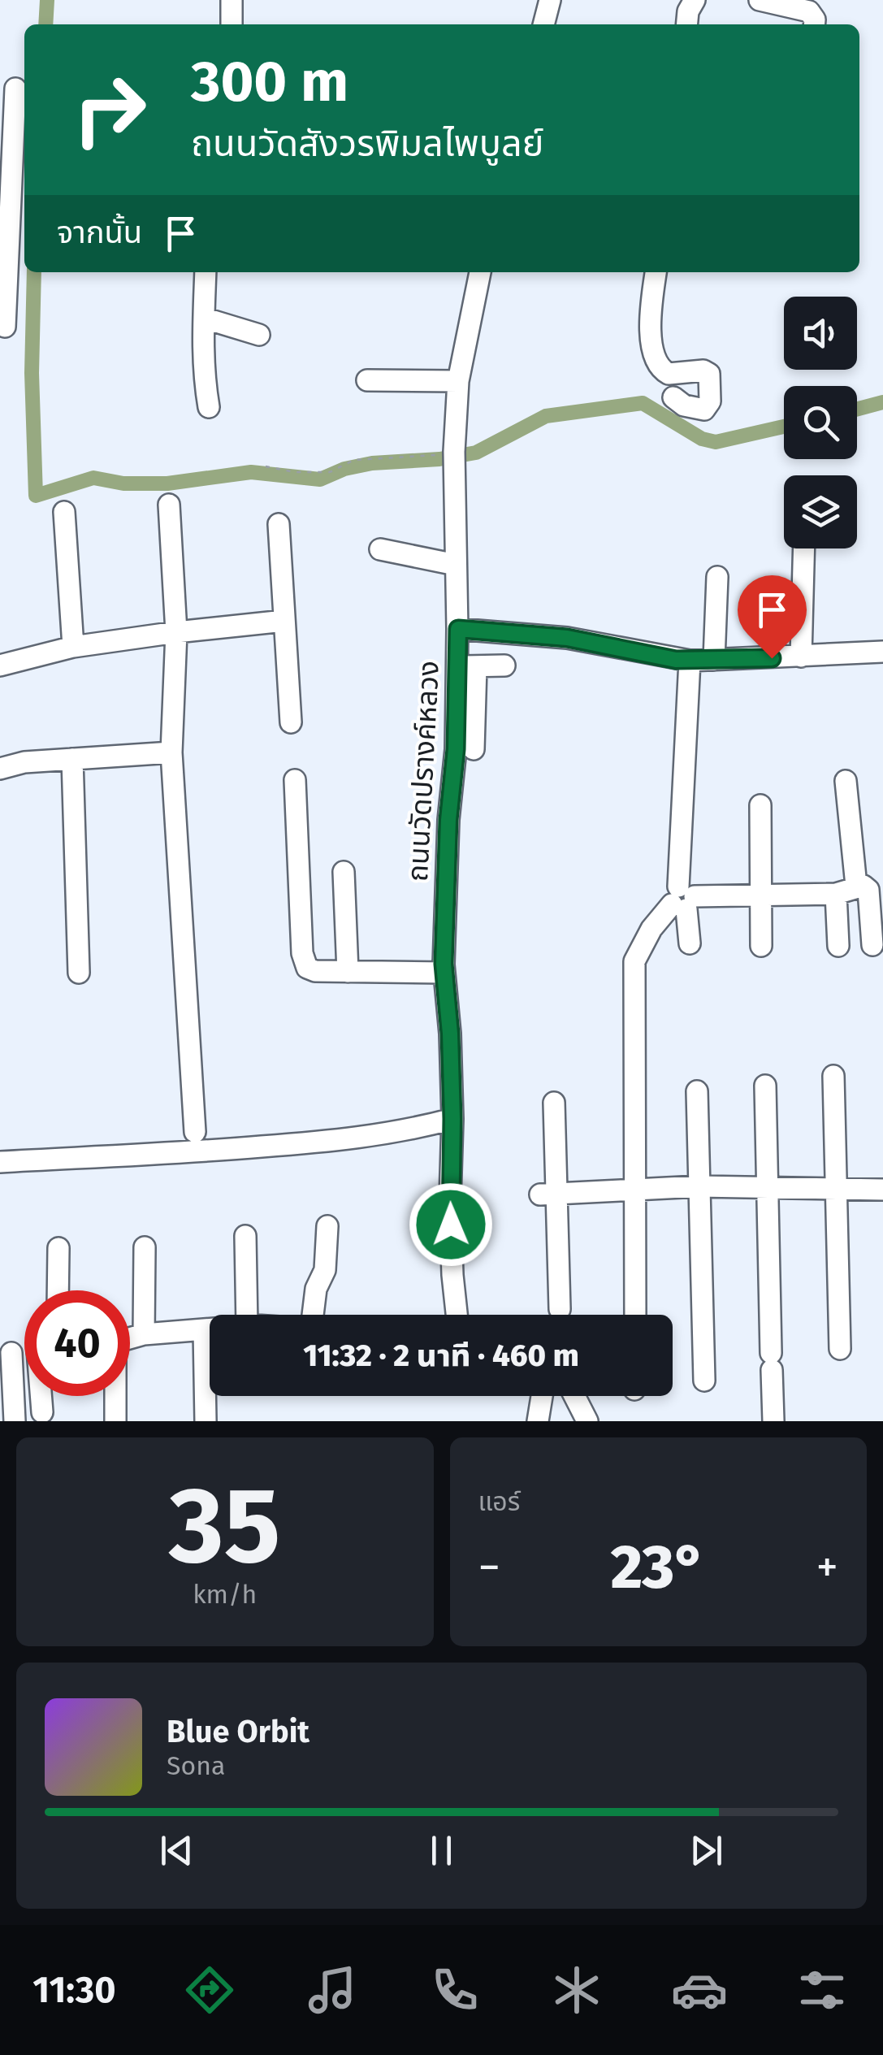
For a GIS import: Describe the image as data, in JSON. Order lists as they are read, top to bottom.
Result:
{
  "streets": {
    "street": ["ถนนวัดปรางค์หลวง"]
  },
  "page": {
    "turn": ["300 m", "ถนนวัดสังวรพิมลไพบูลย์"],
    "then": "จากนั้น",
    "limit": "40",
    "trip": "11:32 · 2 นาที · 460 m",
    "tile": [
      ["35", "km/h"],
      "แอร์"
    ],
    "heat": ["−", "23°", "+"],
    "song": ["Blue Orbit", "Sona"],
    "tabs": "11:30"
  }
}
